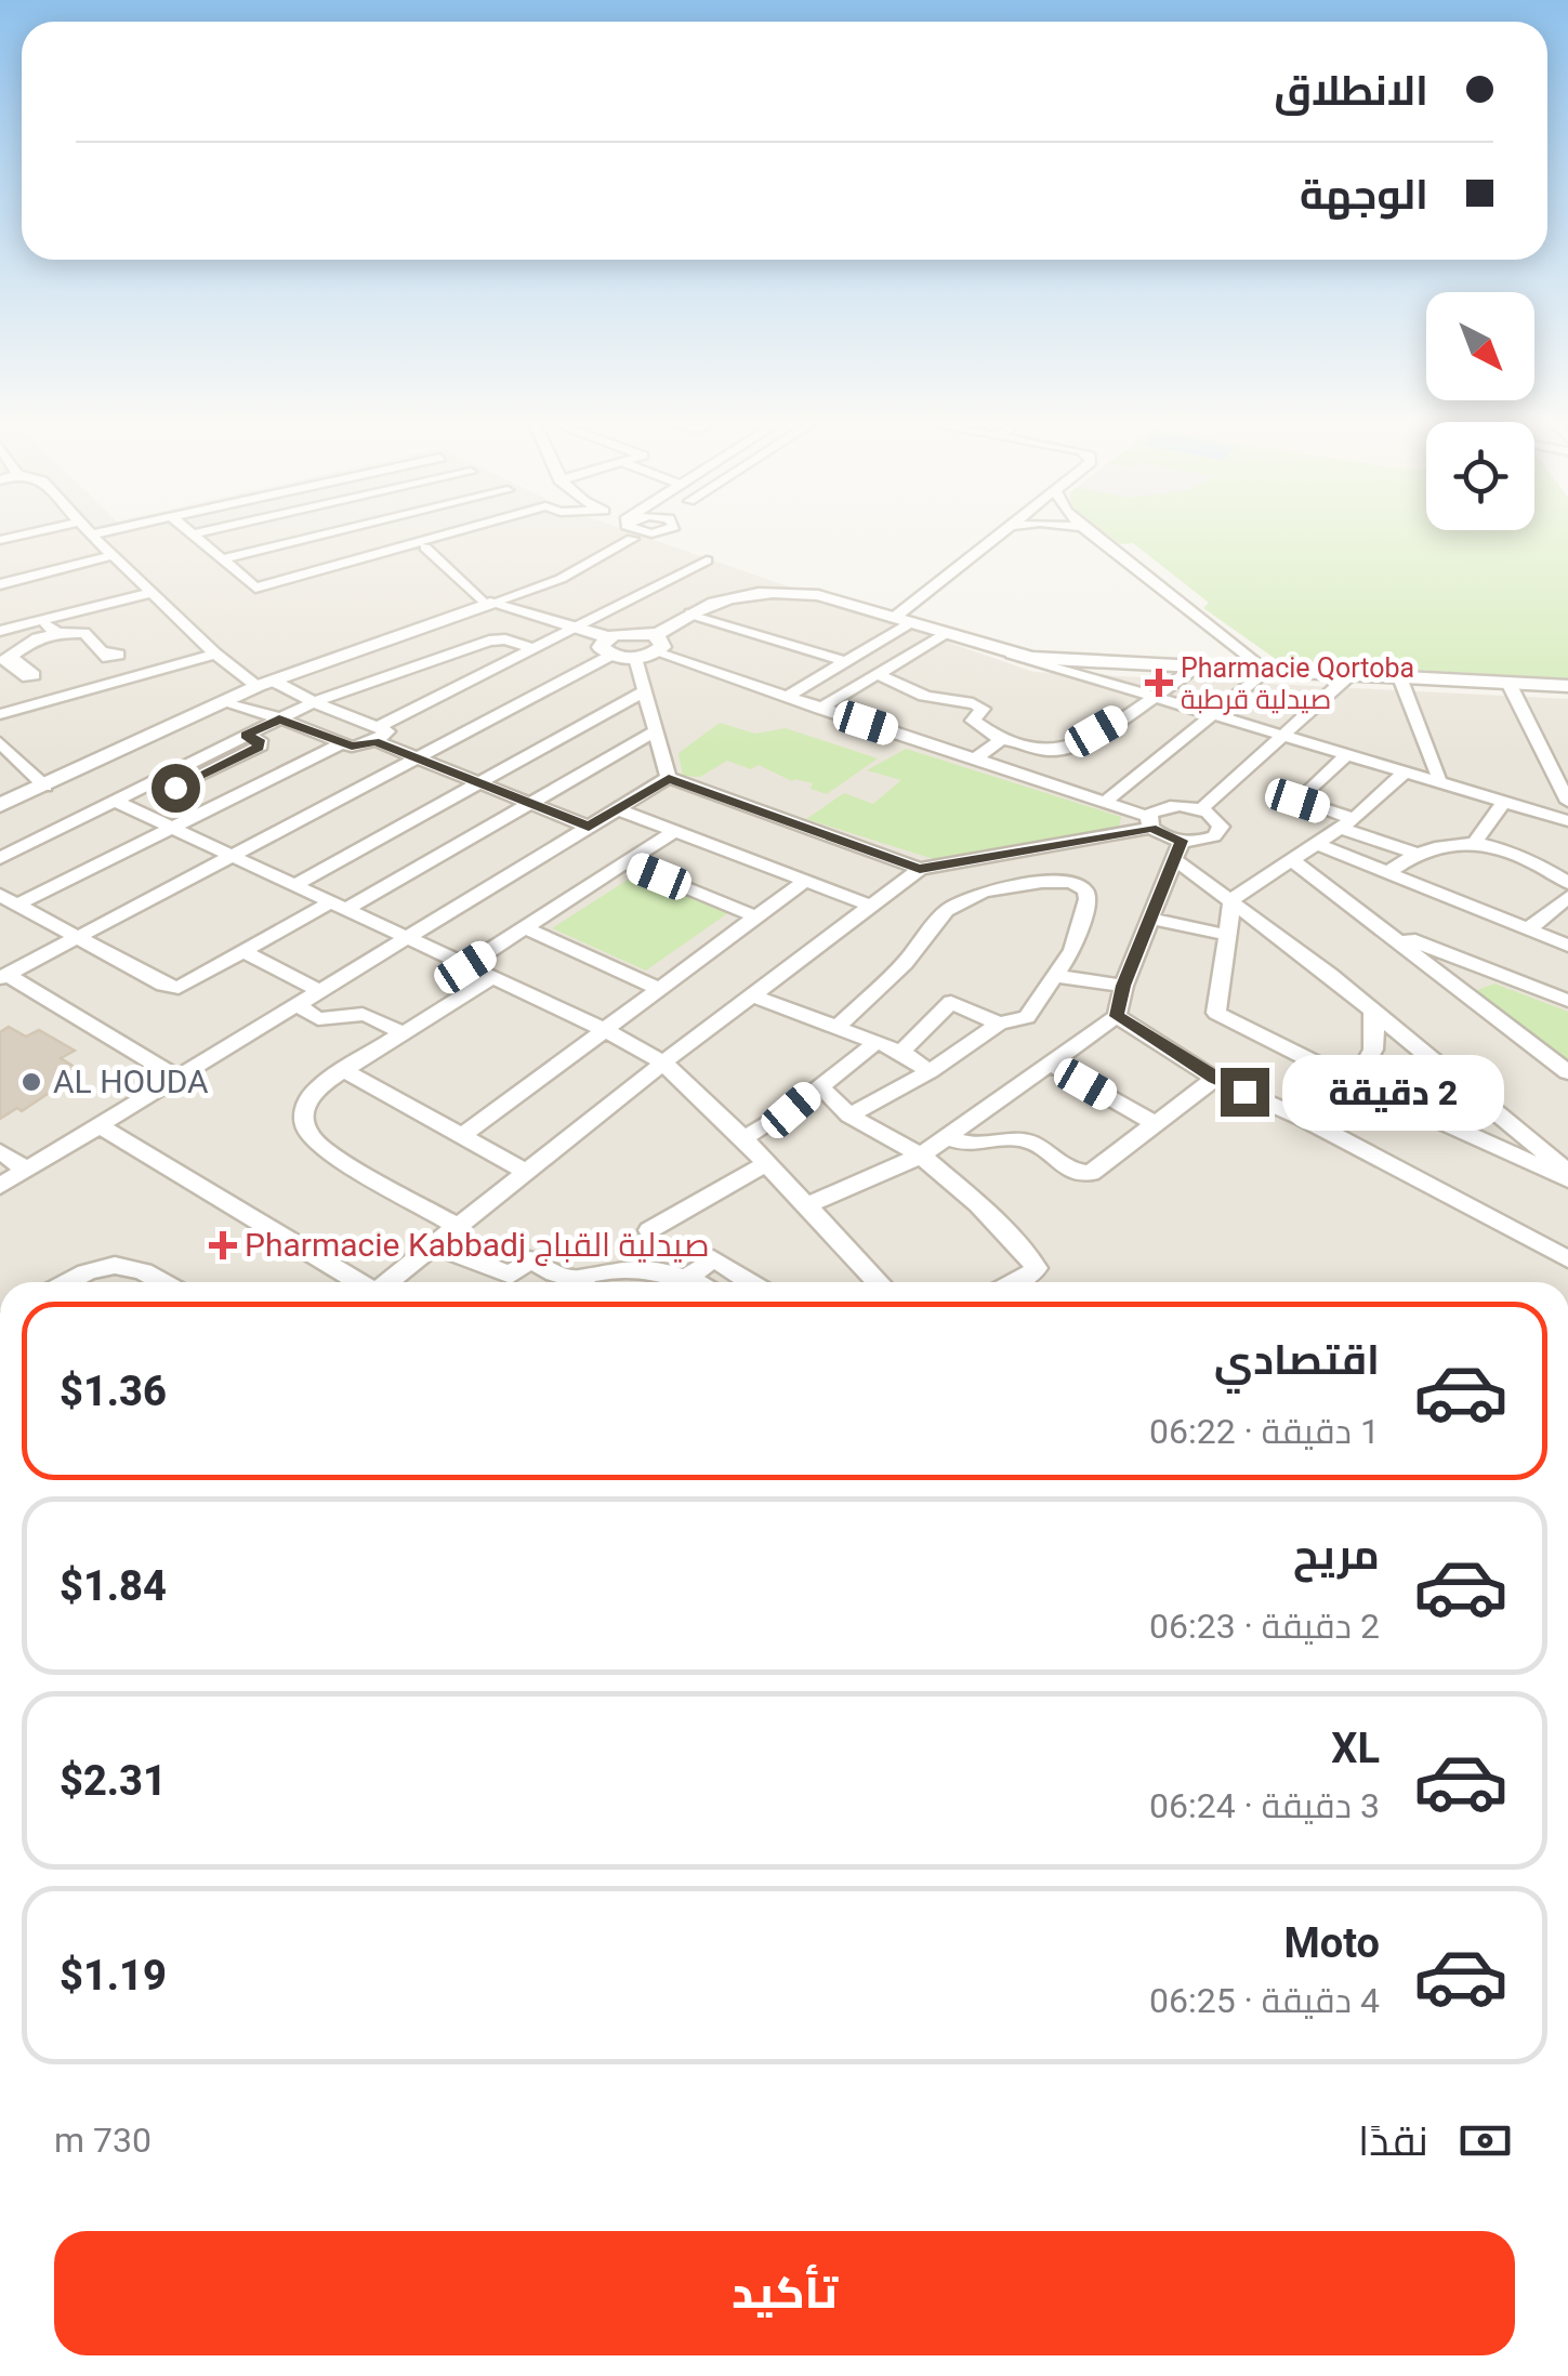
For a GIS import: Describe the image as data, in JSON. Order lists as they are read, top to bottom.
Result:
{
  "places": {
    "health": ["Pharmacie Qortoba صيدلية قرطبة", "Pharmacie Kabbadj صيدلية القباج"],
    "other": ["AL HOUDA"]
  },
  "north": "bottom right",
  "page": {
    "banner": ["الانطلاق", "الوجهة"],
    "bubble": "2 دقيقة",
    "list": [
      {
        "name": "اقتصادي",
        "note": "1 دقيقة · 06:22",
        "value": "$1.36"
      },
      {
        "name": "مريح",
        "note": "2 دقيقة · 06:23",
        "value": "$1.84"
      },
      {
        "name": "XL",
        "note": "3 دقيقة · 06:24",
        "value": "$2.31"
      },
      {
        "name": "Moto",
        "note": "4 دقيقة · 06:25",
        "value": "$1.19"
      }
    ],
    "pay": ["نقدًا", "730 m"],
    "buttons": "تأكيد"
  }
}
